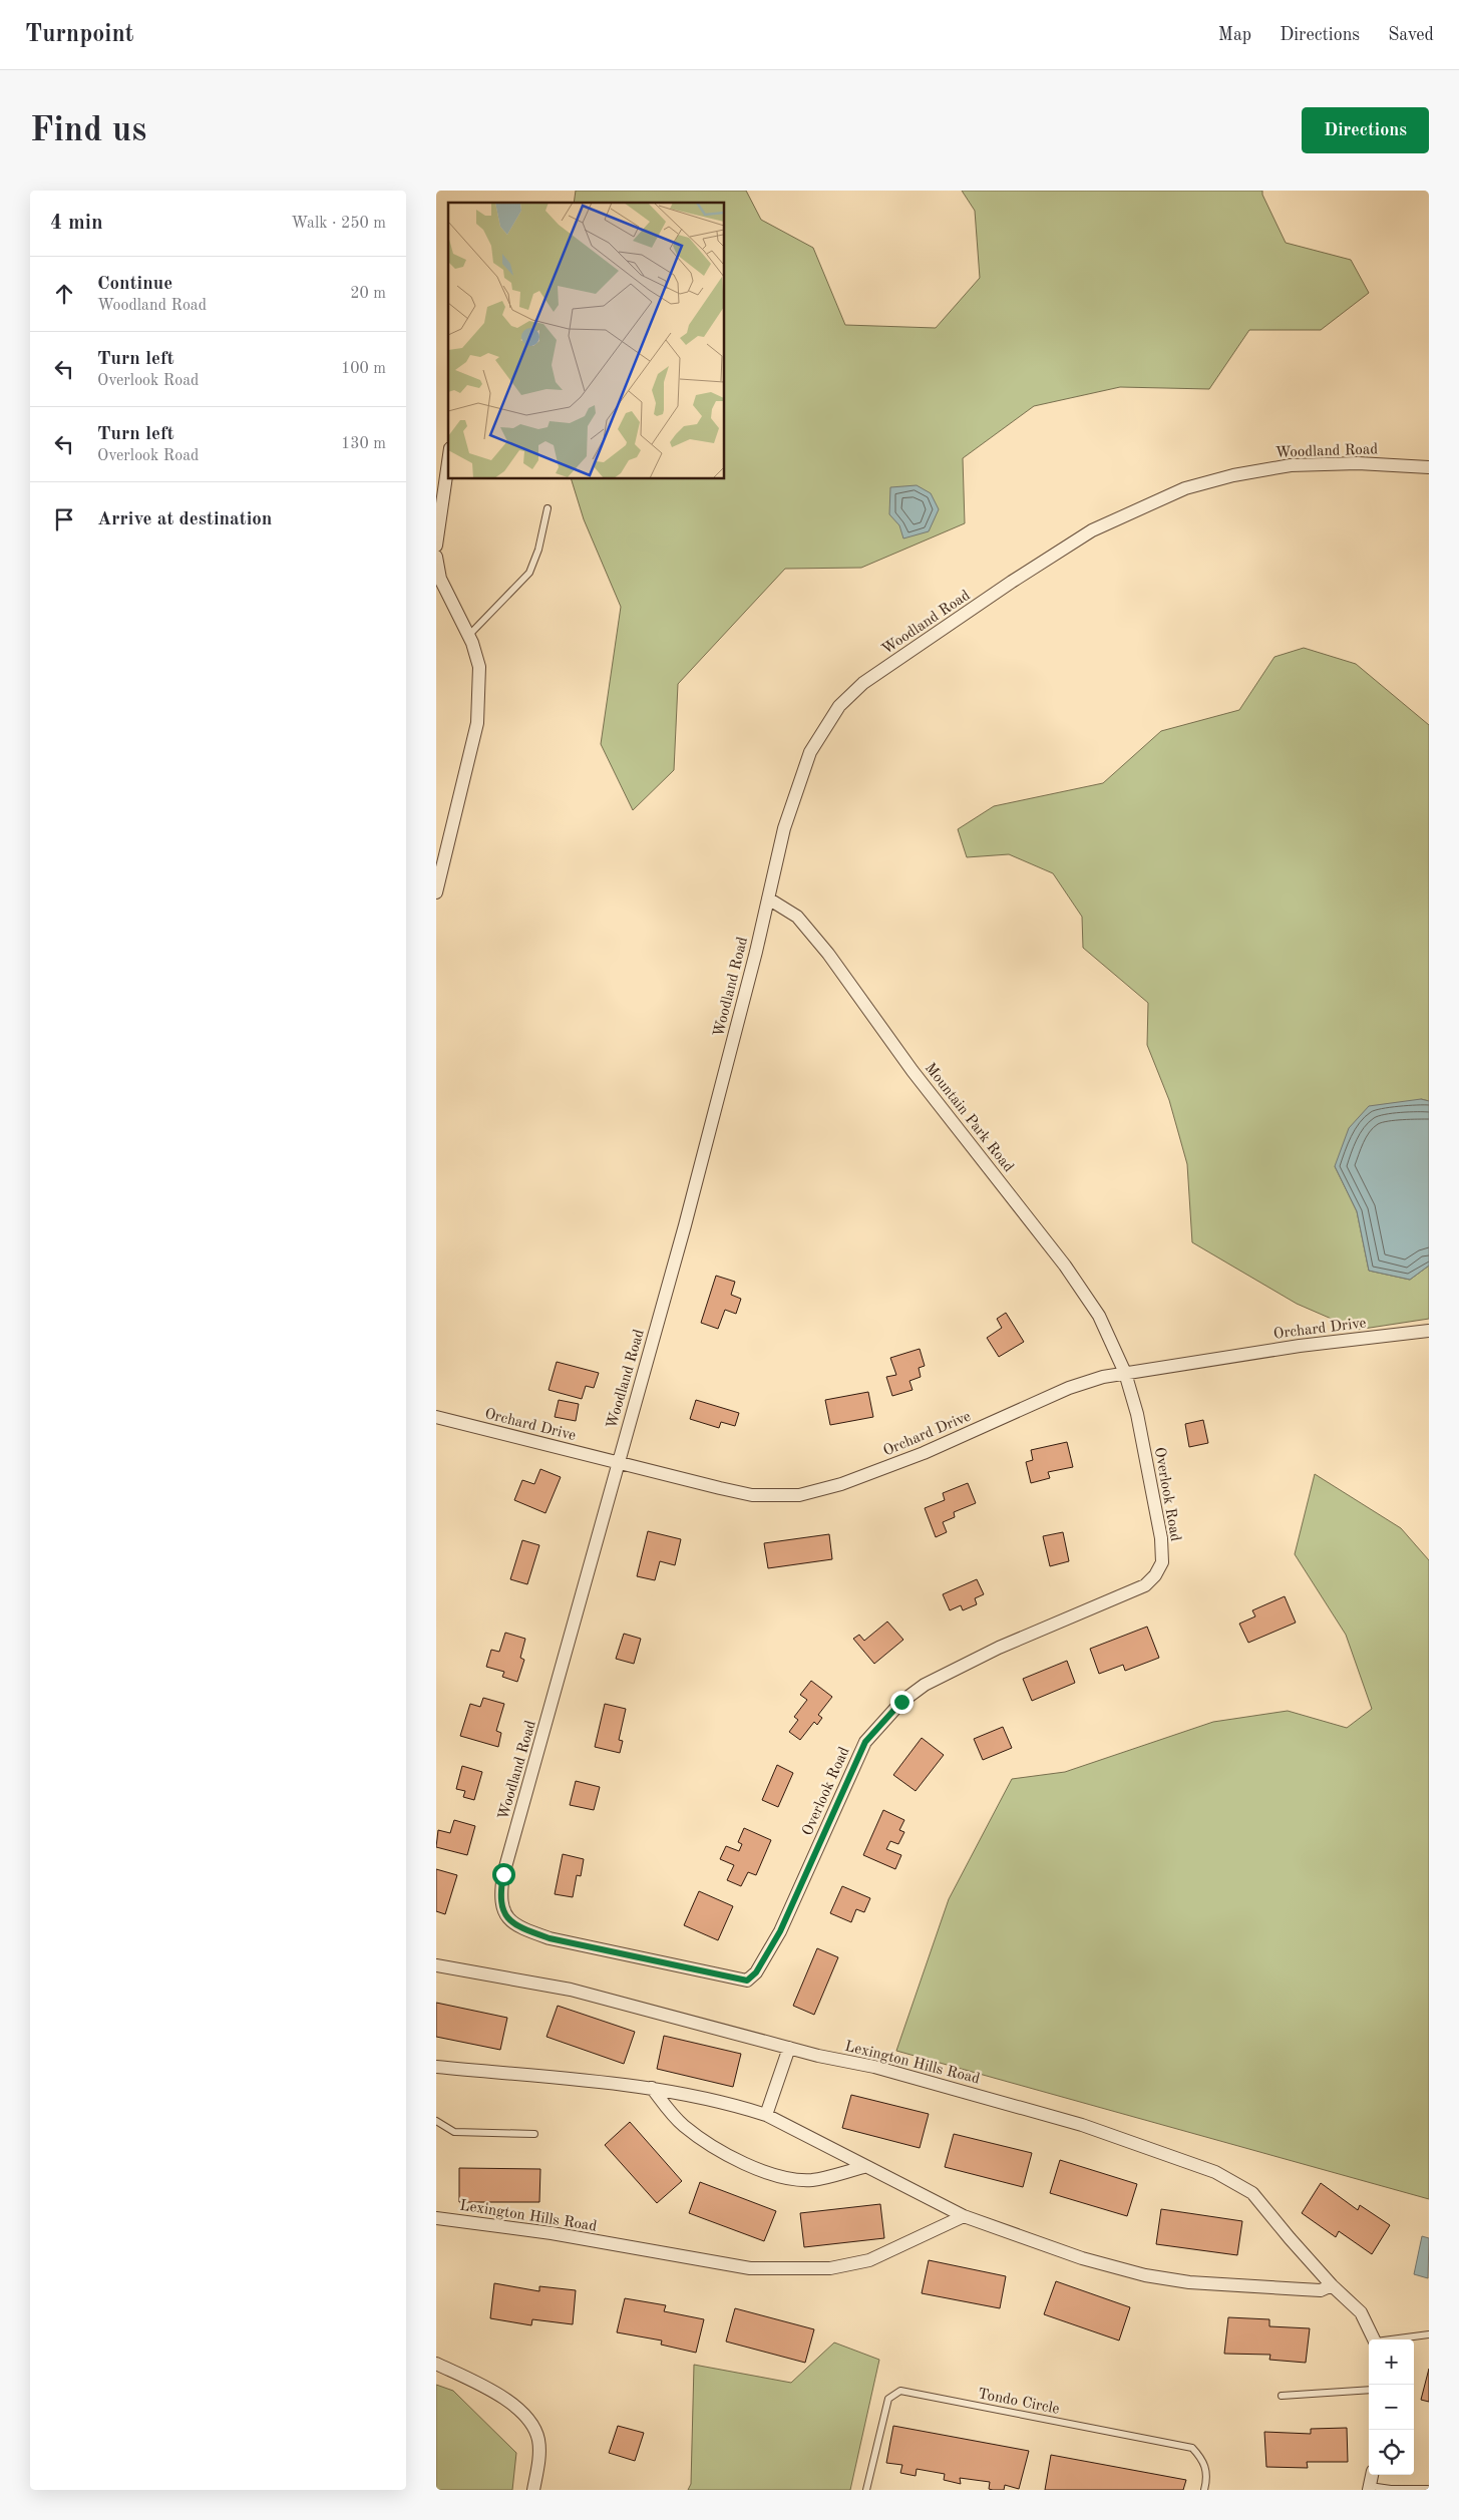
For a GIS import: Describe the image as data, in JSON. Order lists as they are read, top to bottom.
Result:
{
  "streets": {
    "street": [
      "Woodland Road",
      "Mountain Park Road",
      "Orchard Drive",
      "Overlook Road",
      "Lexington Hills Road"
    ],
    "lane": ["Tondo Circle"]
  },
  "crossings": [
    ["Woodland Road", "Mountain Park Road"],
    ["Woodland Road", "Orchard Drive"],
    ["Woodland Road", "Overlook Road"],
    ["Mountain Park Road", "Orchard Drive"],
    ["Mountain Park Road", "Overlook Road"],
    ["Orchard Drive", "Overlook Road"]
  ],
  "page": {
    "header": "Turnpoint",
    "nav": ["Map", "Directions", "Saved"],
    "buttons": "Directions",
    "title": "Find us",
    "heading": ["4 min", "Walk · 250 m"],
    "list": [
      ["Continue", "Woodland Road", "20 m"],
      ["Turn left", "Overlook Road", "100 m"],
      ["Turn left", "Overlook Road", "130 m"],
      "Arrive at destination"
    ],
    "map_buttons": ["+", "−"]
  }
}
